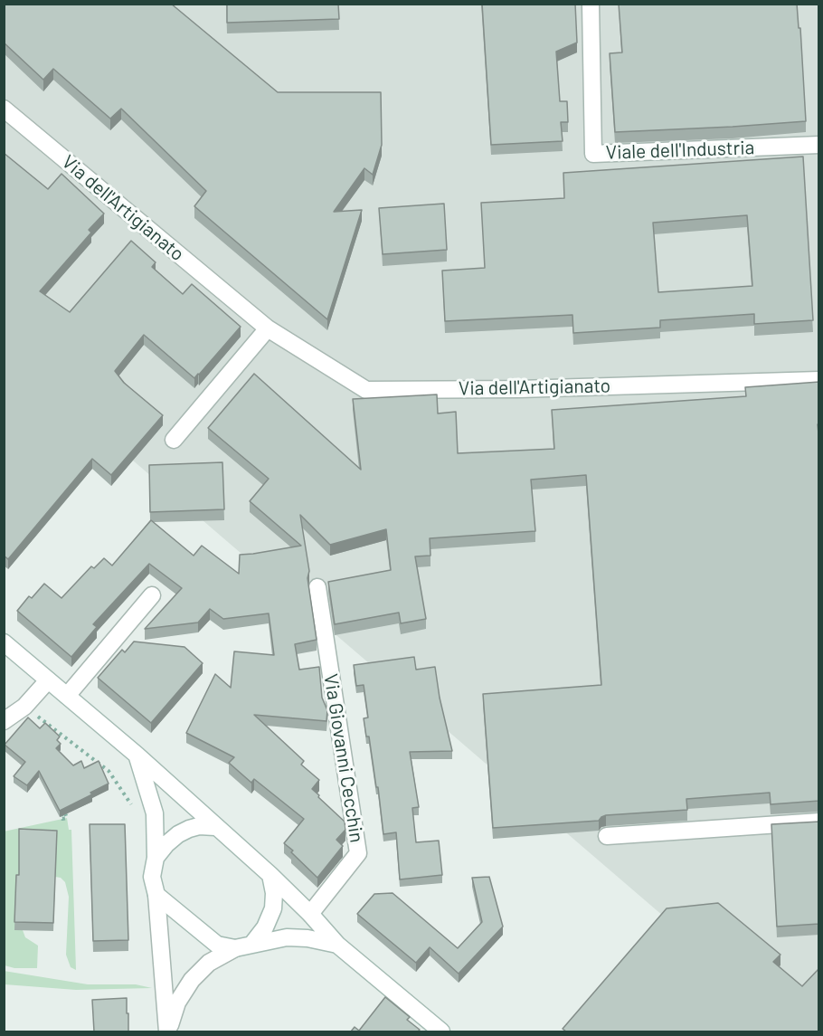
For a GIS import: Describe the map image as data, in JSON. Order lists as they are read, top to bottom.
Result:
{
  "streets": {
    "street": ["Viale dell'Industria", "Via dell'Artigianato", "Via Giovanni Cecchin"]
  }
}
